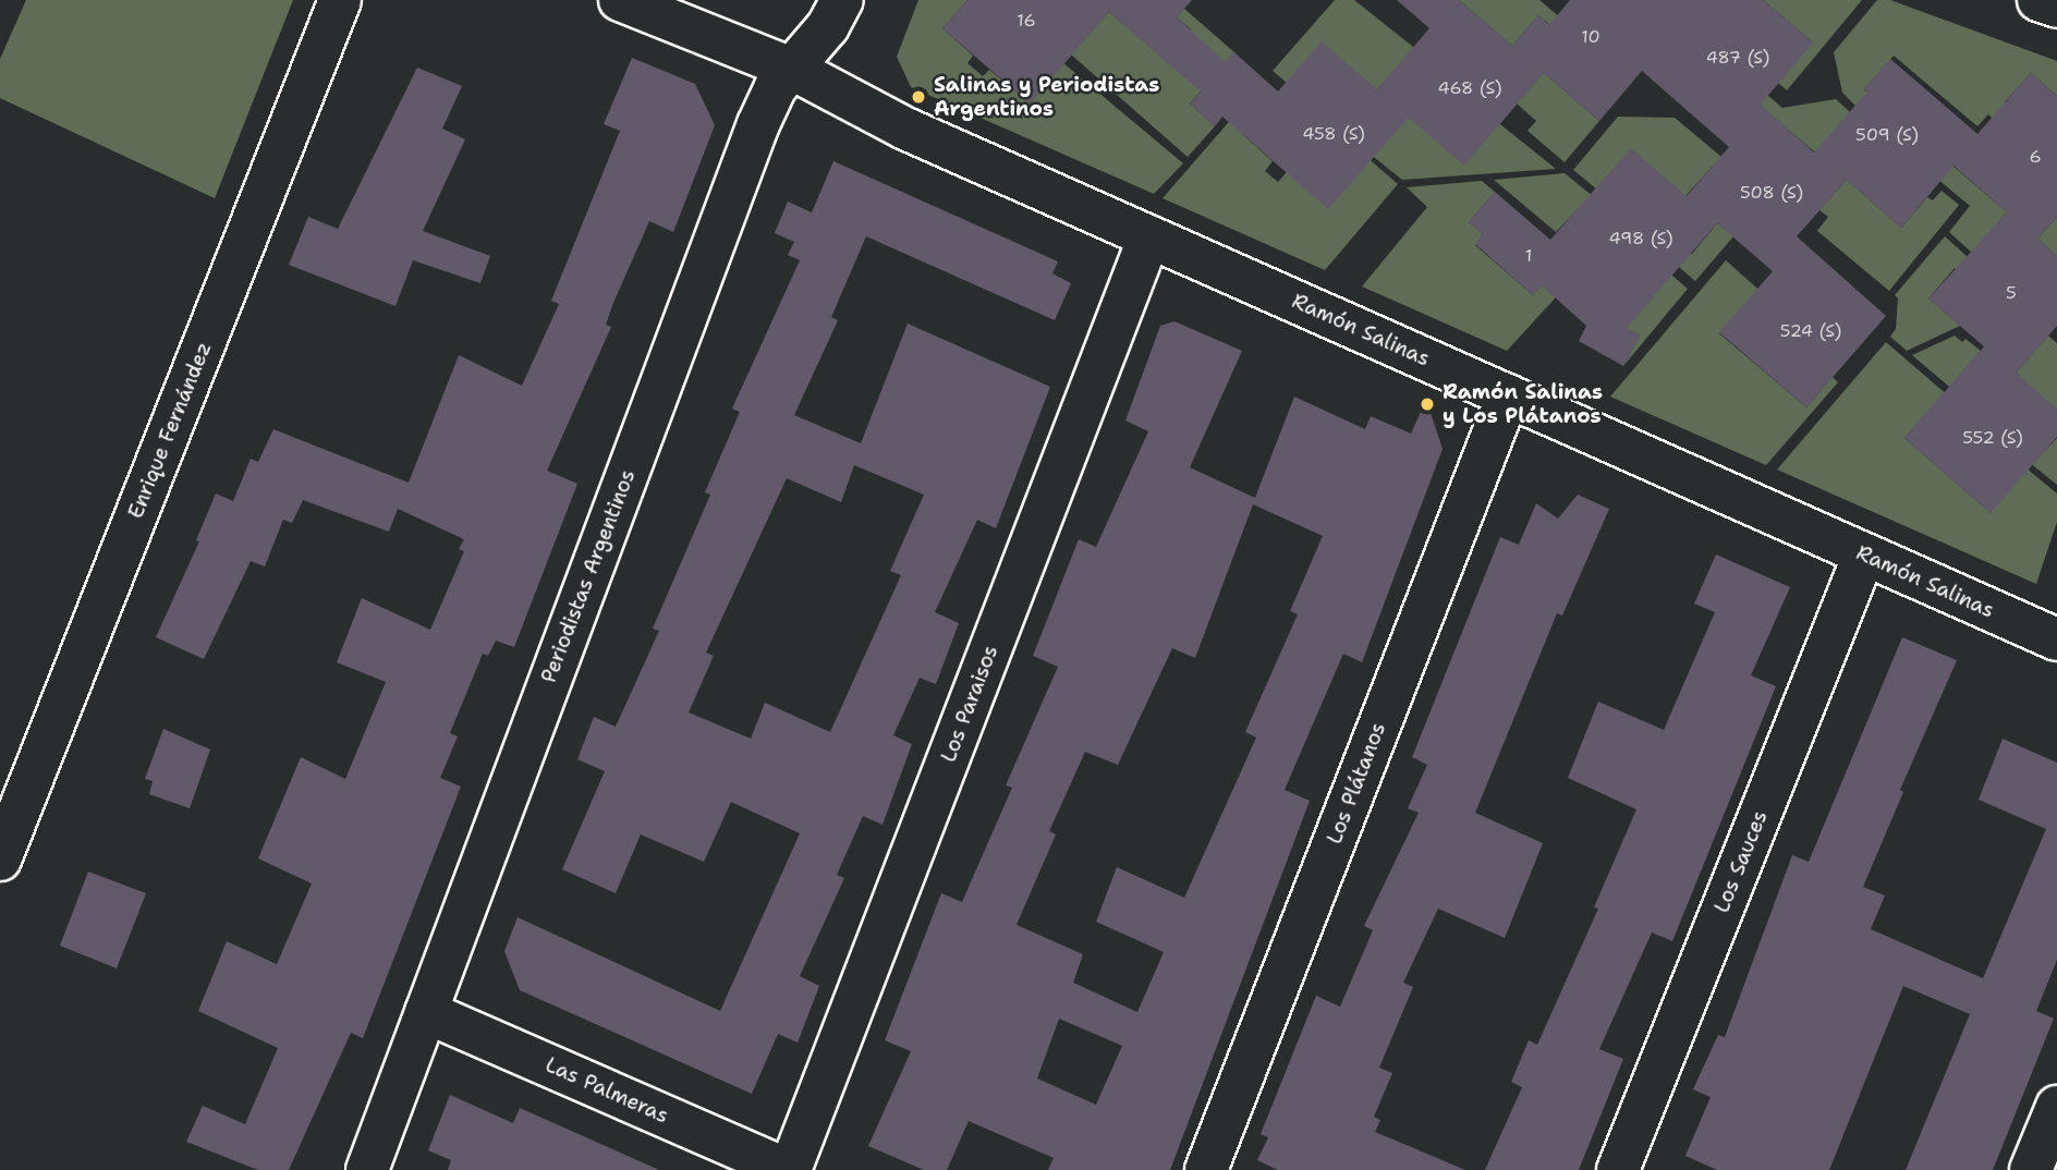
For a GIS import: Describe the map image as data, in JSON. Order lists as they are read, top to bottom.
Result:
{
  "streets": {
    "street": [
      "Ramón Salinas",
      "Enrique Fernández",
      "Periodistas Argentinos",
      "Los Paraisos",
      "Los Plátanos",
      "Los Sauces",
      "Las Palmeras"
    ]
  },
  "crossings": [
    ["Ramón Salinas", "Periodistas Argentinos"],
    ["Ramón Salinas", "Los Paraisos"],
    ["Ramón Salinas", "Los Plátanos"],
    ["Ramón Salinas", "Los Sauces"],
    ["Periodistas Argentinos", "Las Palmeras"],
    ["Los Paraisos", "Las Palmeras"]
  ],
  "places": ["Salinas y Periodistas Argentinos", "Ramón Salinas y Los Plátanos"],
  "house_numbers": [
    "16",
    "10",
    "487 (S)",
    "468 (S)",
    "458 (S)",
    "509 (S)",
    "6",
    "508 (S)",
    "498 (S)",
    "1",
    "5",
    "524 (S)",
    "552 (S)"
  ]
}
